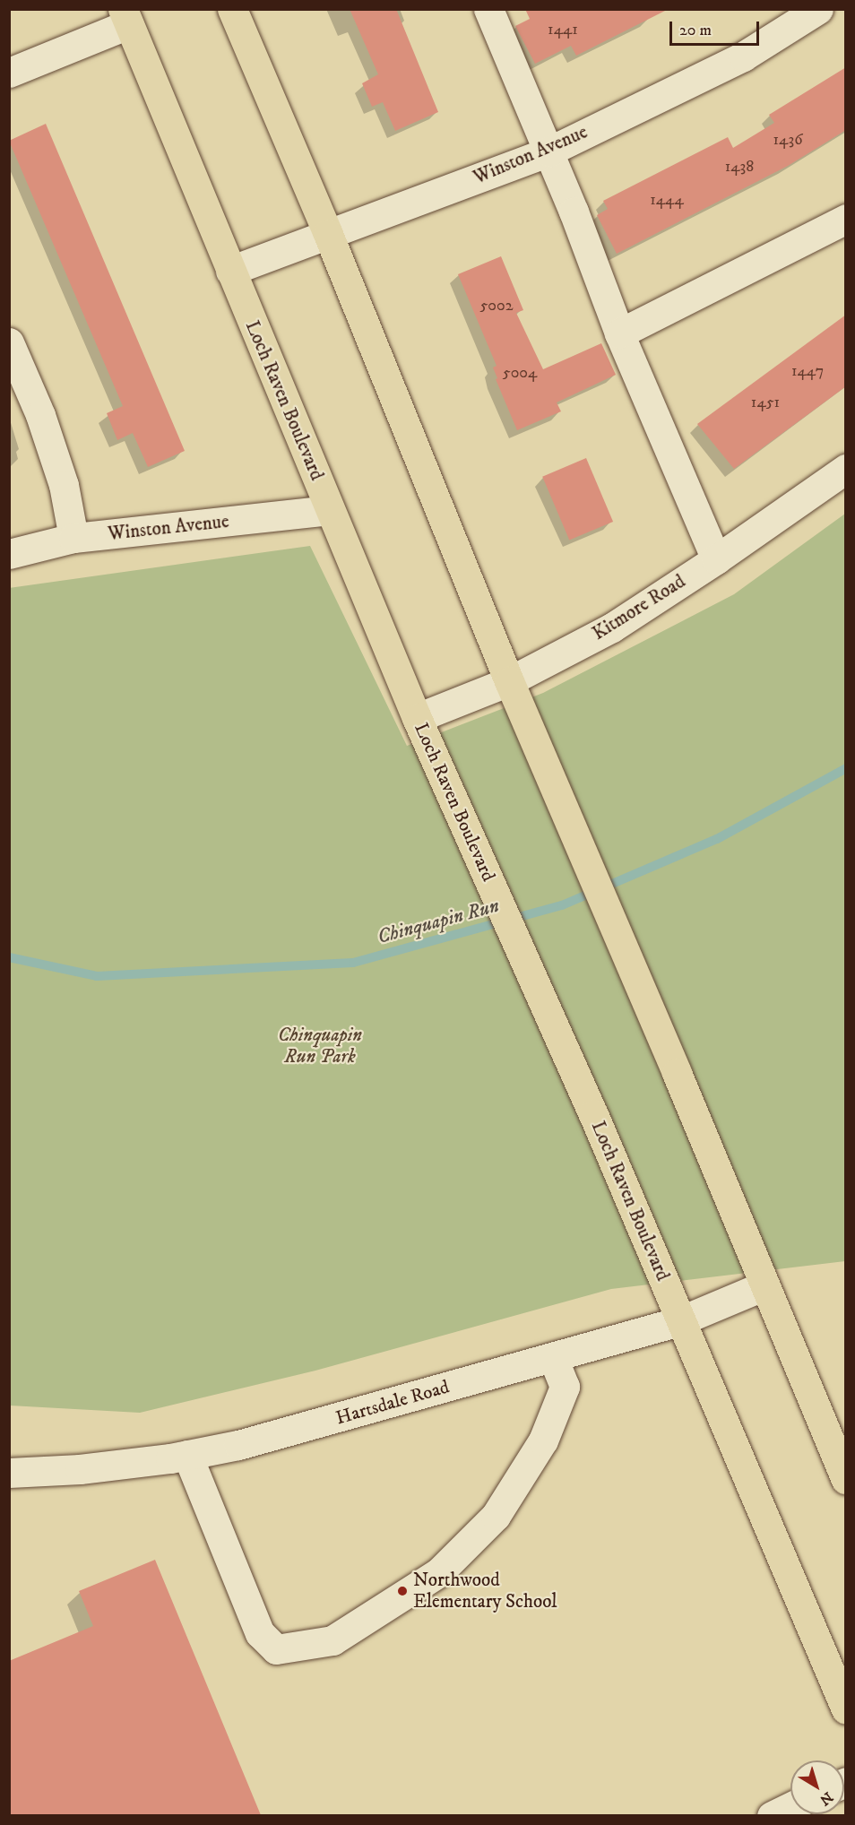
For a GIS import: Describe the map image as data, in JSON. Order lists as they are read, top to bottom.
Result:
{
  "streets": {
    "main road": ["Loch Raven Boulevard"],
    "street": ["Winston Avenue", "Kitmore Road", "Hartsdale Road"]
  },
  "crossings": [
    ["Winston Avenue", "Loch Raven Boulevard"],
    ["Loch Raven Boulevard", "Kitmore Road"],
    ["Loch Raven Boulevard", "Hartsdale Road"]
  ],
  "water": ["Chinquapin Run"],
  "parks": ["Chinquapin Run Park"],
  "places": ["Northwood Elementary School"],
  "house_numbers": [
    "1441",
    "1436",
    "1438",
    "1444",
    "5002",
    "1447",
    "5004",
    "1451"
  ],
  "scale_bar": "20 m",
  "north": "bottom right"
}
